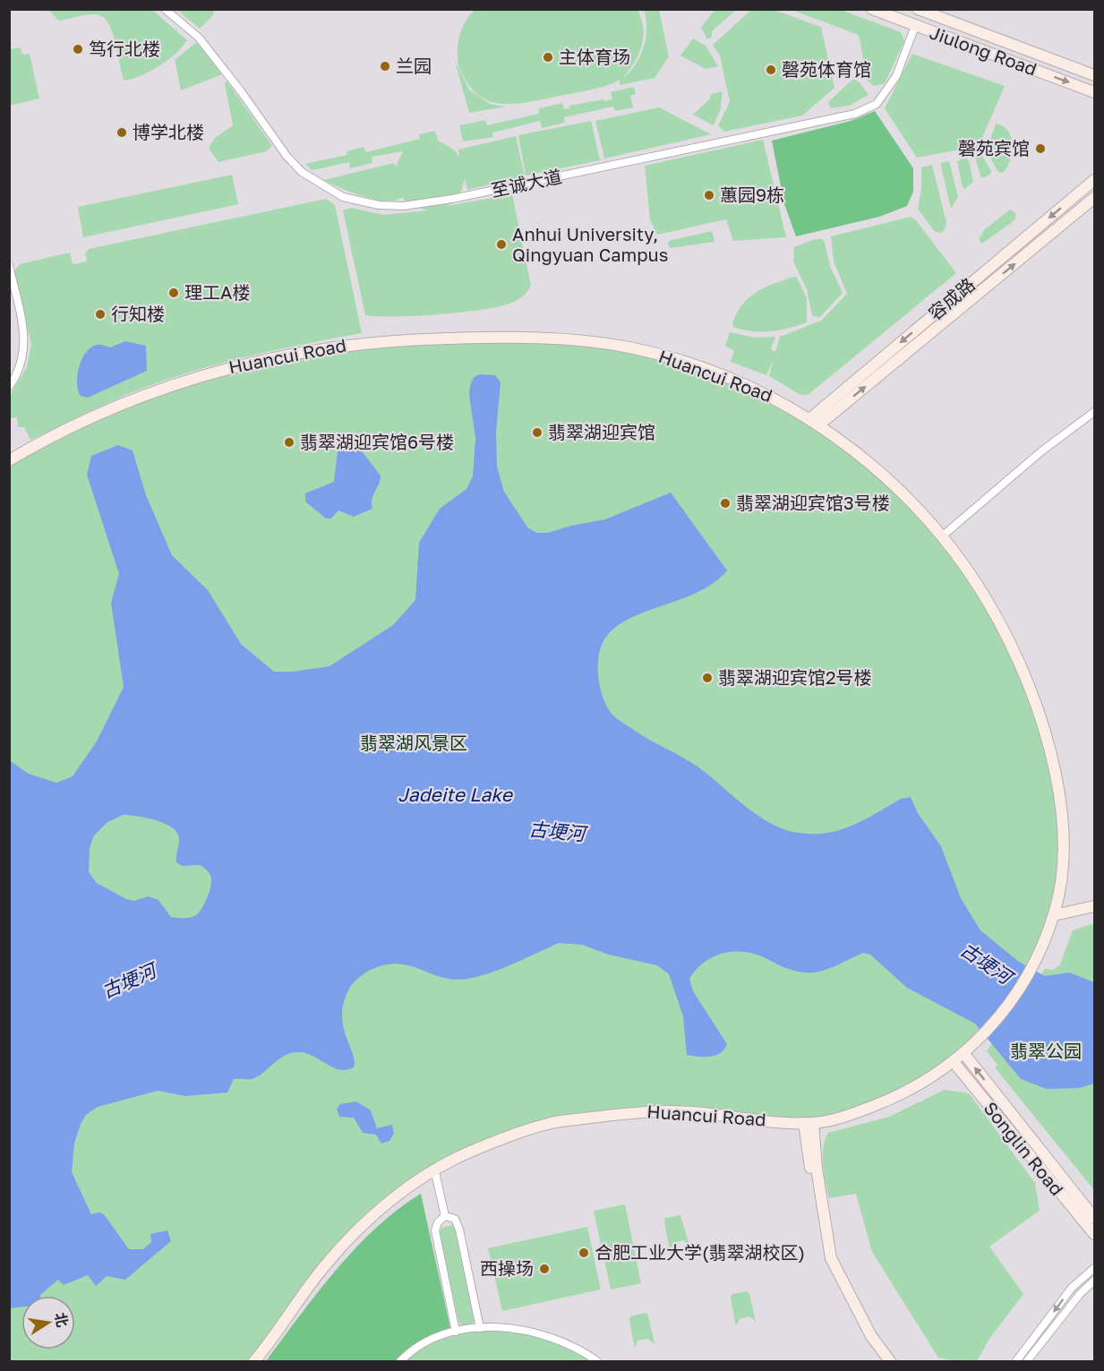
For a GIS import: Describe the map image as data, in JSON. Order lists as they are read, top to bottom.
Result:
{
  "streets": {
    "street": [
      "Jiulong Road",
      "至诚大道",
      "容成路",
      "Huancui Road",
      "Songlin Road"
    ]
  },
  "crossings": [
    ["Jiulong Road", "至诚大道"],
    ["容成路", "Huancui Road"],
    ["Huancui Road", "Songlin Road"]
  ],
  "water": ["Jadeite Lake", "古埂河"],
  "parks": ["翡翠湖风景区", "翡翠公园"],
  "places": [
    "笃行北楼",
    "主体育场",
    "兰园",
    "磬苑体育馆",
    "博学北楼",
    "磬苑宾馆",
    "蕙园9栋",
    "Anhui University, Qingyuan Campus",
    "理工A楼",
    "行知楼",
    "翡翠湖迎宾馆",
    "翡翠湖迎宾馆6号楼",
    "翡翠湖迎宾馆3号楼",
    "翡翠湖迎宾馆2号楼",
    "合肥工业大学(翡翠湖校区)",
    "西操场"
  ],
  "north": "right"
}
